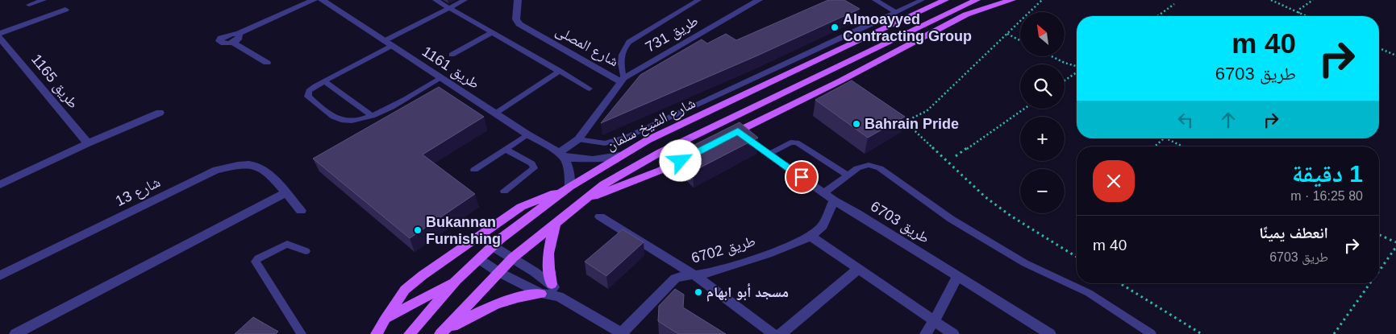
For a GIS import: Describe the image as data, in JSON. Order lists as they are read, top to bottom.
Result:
{
  "streets": {
    "main road": ["شارع الشيخ سلمان"],
    "street": [
      "طريق 731",
      "شارع المصلى",
      "طريق 1161",
      "طريق 1165",
      "شارع 13",
      "طريق 6703",
      "طريق 6702"
    ]
  },
  "crossings": [
    ["طريق 731", "شارع المصلى"],
    ["شارع المصلى", "طريق 1161"],
    ["طريق 1161", "شارع الشيخ سلمان"],
    ["طريق 6703", "طريق 6702"]
  ],
  "places": [
    "Almoayyed Contracting Group",
    "Bahrain Pride",
    "Bukannan Furnishing",
    "مسجد أبو ابهام"
  ],
  "north": "top left",
  "page": {
    "map_buttons": ["+", "−"],
    "turn": ["40 m", "طريق 6703"],
    "heading": ["1 دقيقة", "80 m · 16:25"],
    "list": [
      {
        "name": "انعطف يمينًا",
        "note": "طريق 6703",
        "value": "40 m"
      }
    ]
  }
}
